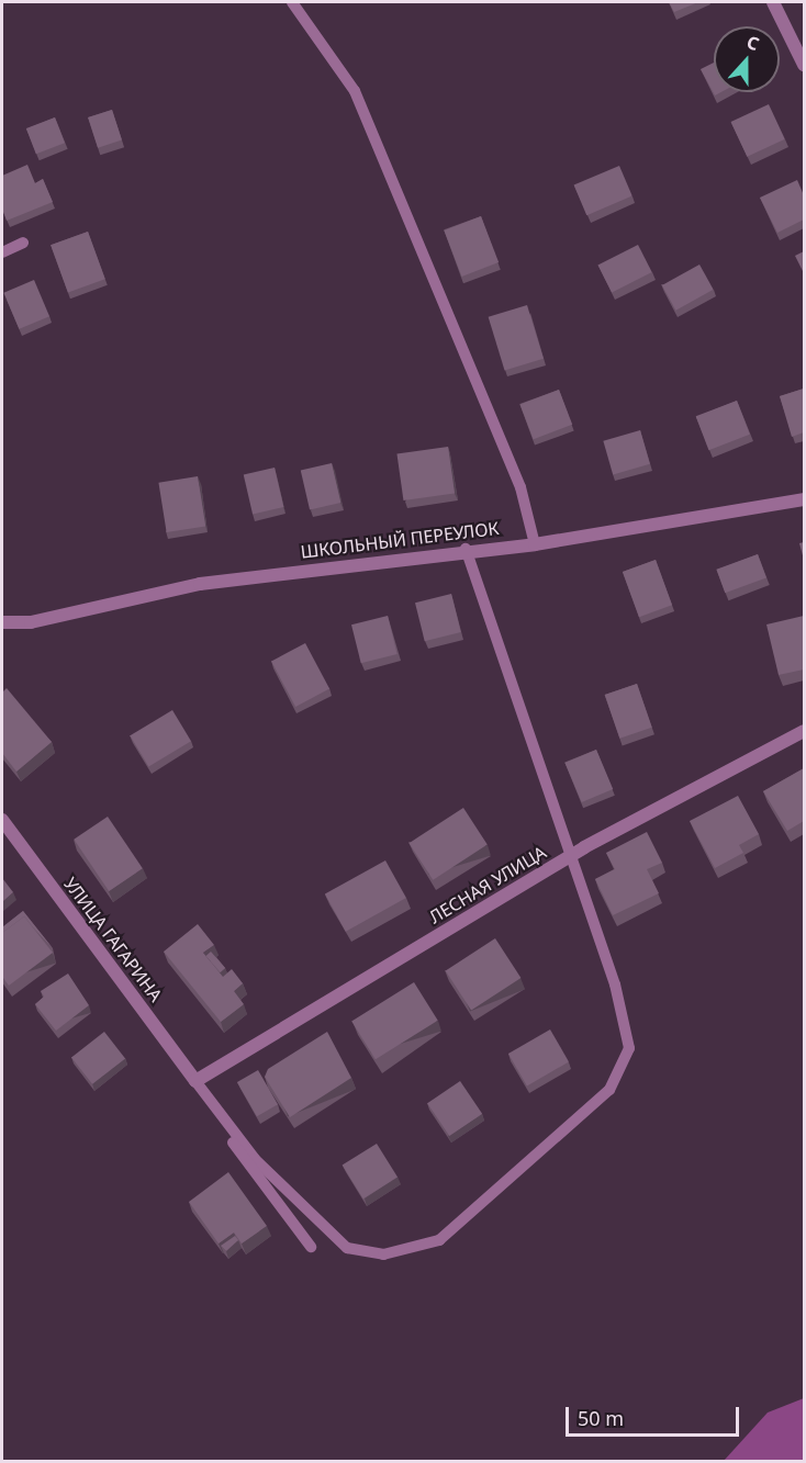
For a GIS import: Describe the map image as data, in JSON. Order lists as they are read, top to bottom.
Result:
{
  "streets": {
    "street": ["ШКОЛЬНЫЙ ПЕРЕУЛОК", "ЛЕСНАЯ УЛИЦА", "УЛИЦА ГАГАРИНА"]
  },
  "crossings": [
    ["ЛЕСНАЯ УЛИЦА", "УЛИЦА ГАГАРИНА"]
  ],
  "scale_bar": "50 m",
  "north": "top"
}
